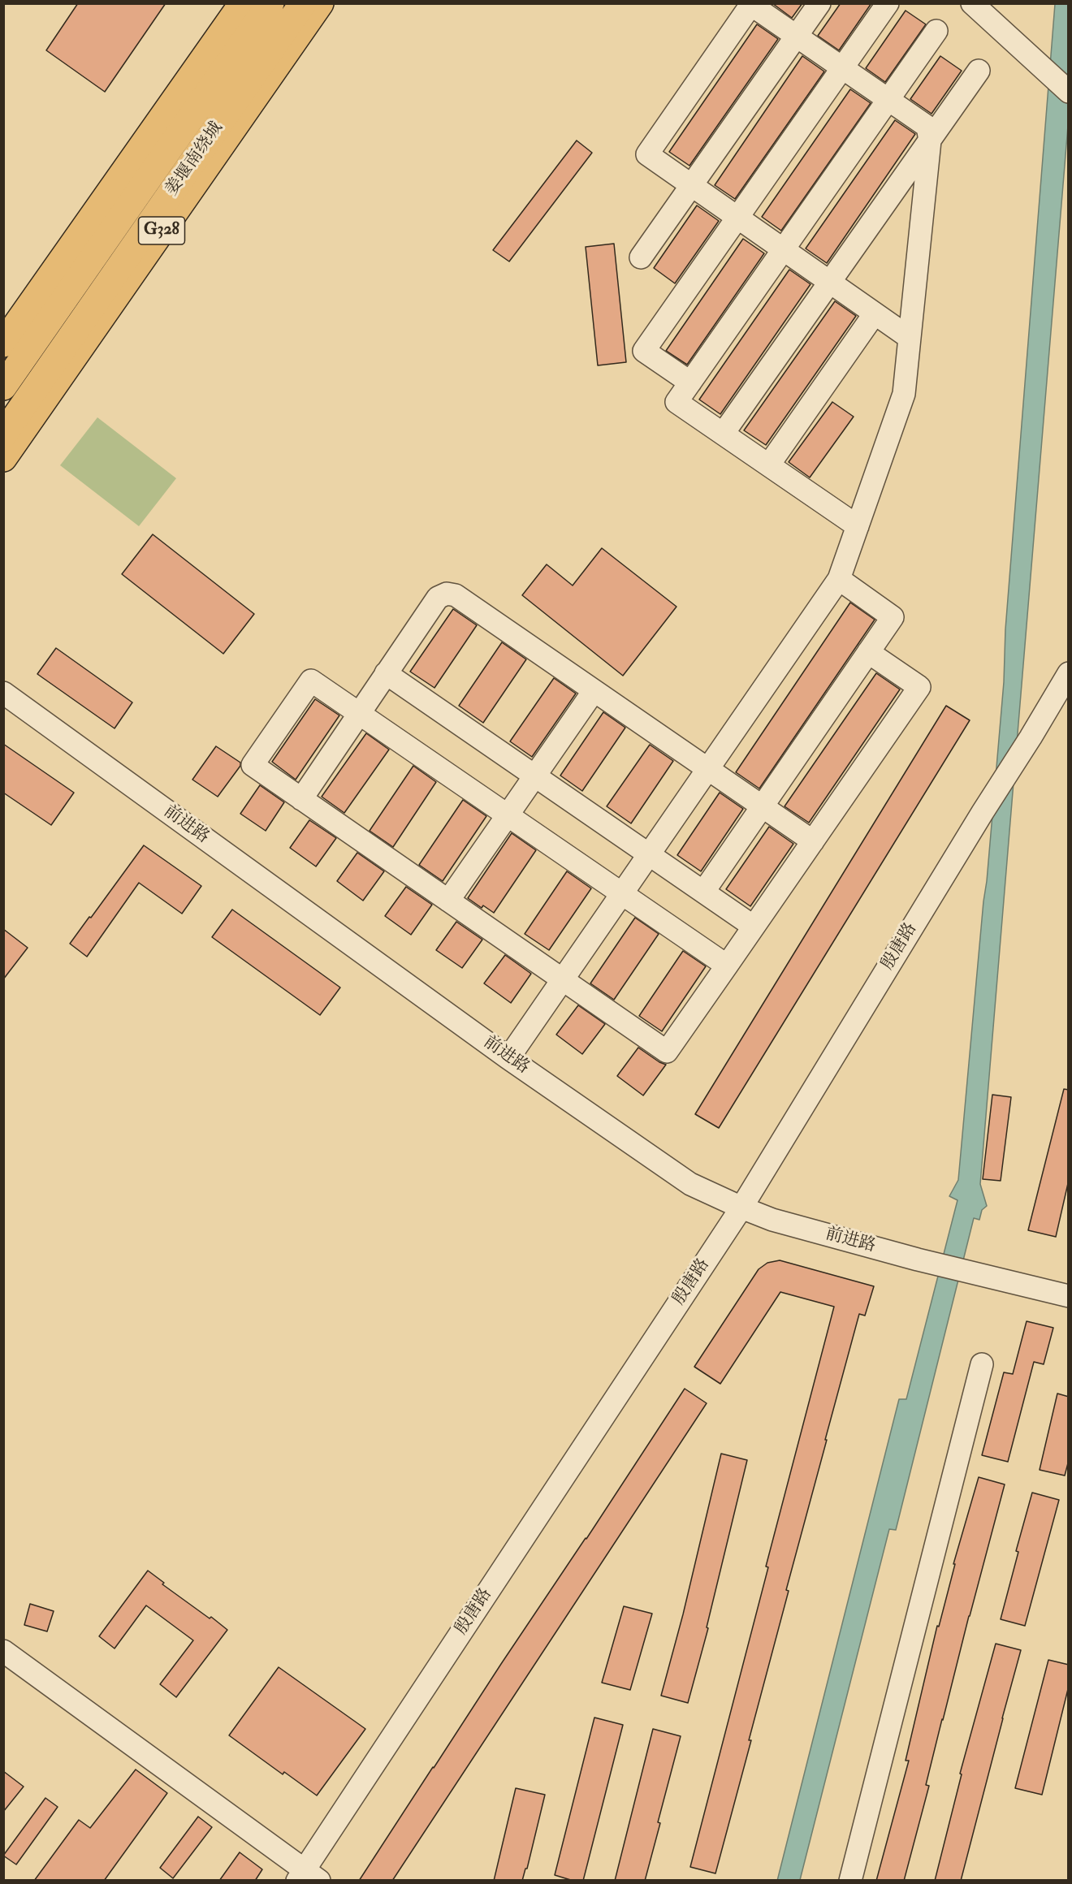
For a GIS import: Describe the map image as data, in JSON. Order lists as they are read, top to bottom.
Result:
{
  "streets": {
    "main road": ["姜堰南绕城", "G328"],
    "street": ["前进路", "殷唐路"]
  },
  "crossings": [
    ["前进路", "殷唐路"]
  ]
}
